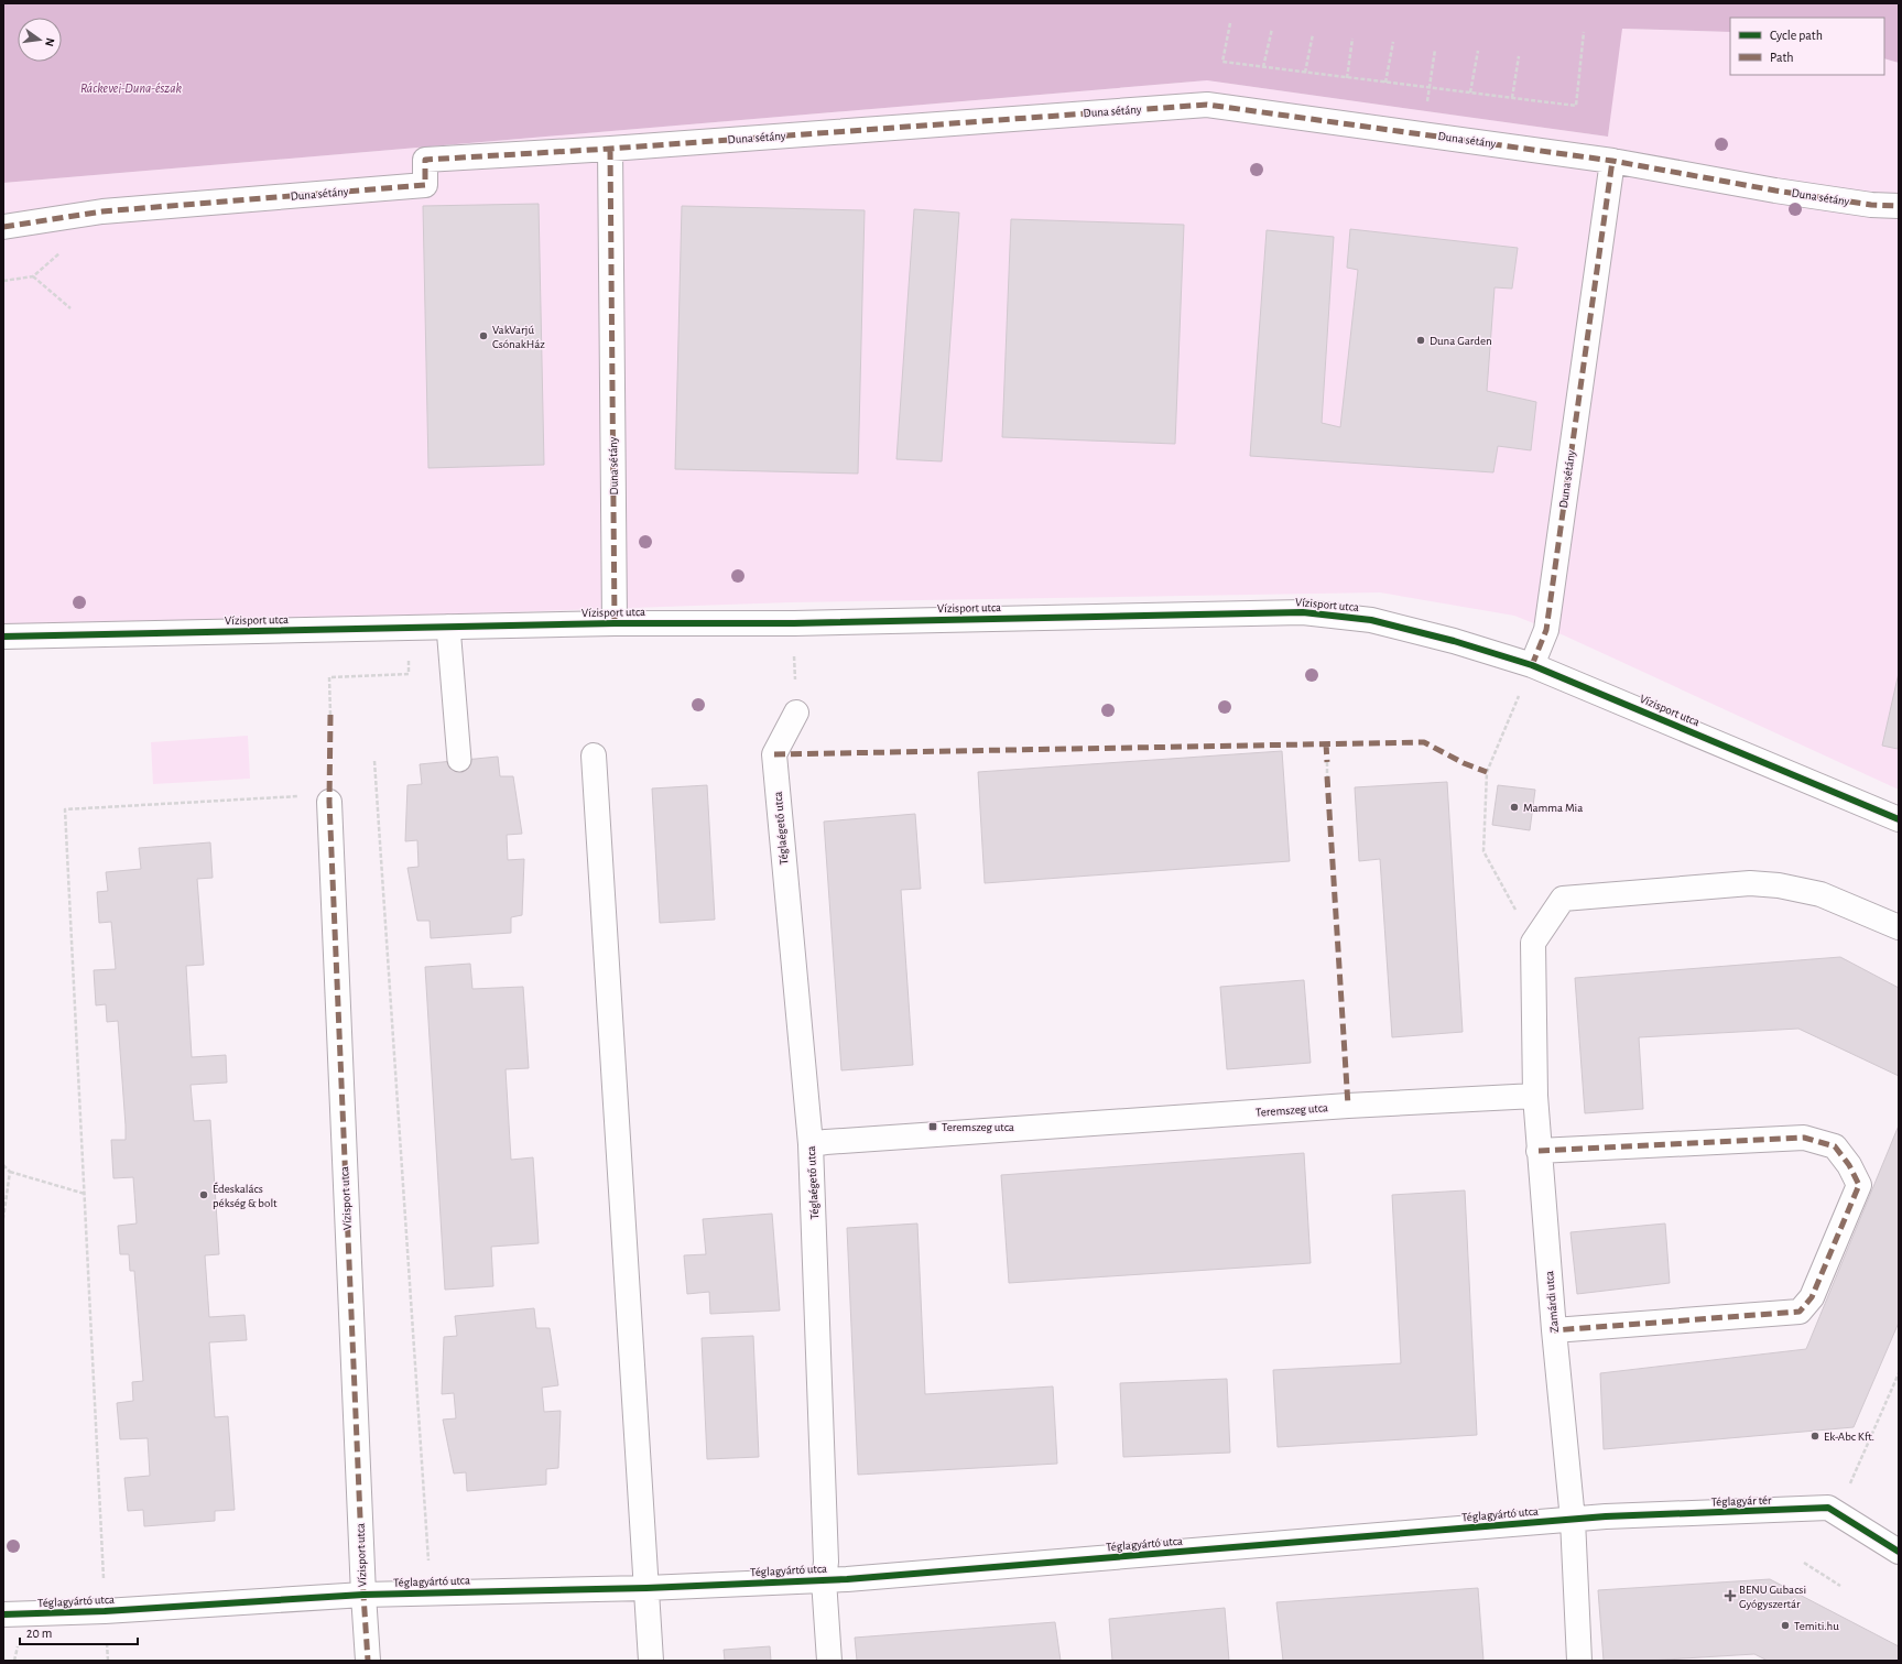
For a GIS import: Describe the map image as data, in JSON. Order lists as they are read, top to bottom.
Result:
{
  "streets": {
    "street": [
      "Duna sétány",
      "Vízisport utca",
      "Téglaégető utca",
      "Teremszeg utca",
      "Zamárdi utca",
      "Téglagyár tér",
      "Téglagyártó utca"
    ]
  },
  "crossings": [
    ["Duna sétány", "Vízisport utca"],
    ["Vízisport utca", "Téglagyártó utca"],
    ["Téglaégető utca", "Teremszeg utca"],
    ["Téglaégető utca", "Téglagyártó utca"],
    ["Teremszeg utca", "Zamárdi utca"],
    ["Zamárdi utca", "Téglagyár tér"],
    ["Zamárdi utca", "Téglagyártó utca"],
    ["Téglagyár tér", "Téglagyártó utca"]
  ],
  "water": ["Ráckevei-Duna-észak"],
  "places": {
    "other": [
      "VakVarjú CsónakHáz",
      "Duna Garden",
      "Mamma Mia",
      "Édeskalács pékség & bolt",
      "Ek-Abc Kft.",
      "Temiti.hu"
    ],
    "transit": ["Teremszeg utca"],
    "health": ["BENU Gubacsi Gyógyszertár"]
  },
  "legend": ["Cycle path", "Path"],
  "scale_bar": "20 m",
  "north": "right"
}
